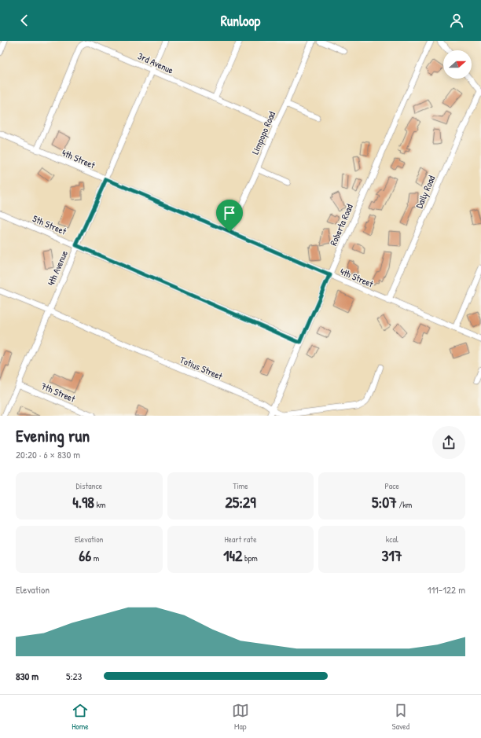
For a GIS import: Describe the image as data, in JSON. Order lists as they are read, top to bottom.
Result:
{
  "streets": {
    "street": [
      "3rd Avenue",
      "Limpopo Road",
      "4th Street",
      "Daily Road",
      "5th Street",
      "Roberta Road",
      "4th Avenue",
      "Totius Street",
      "7th Street"
    ]
  },
  "crossings": [
    ["3rd Avenue", "Limpopo Road"],
    ["3rd Avenue", "4th Street"],
    ["3rd Avenue", "4th Avenue"],
    ["Limpopo Road", "4th Street"],
    ["4th Street", "Daily Road"],
    ["4th Street", "Roberta Road"],
    ["4th Street", "4th Avenue"],
    ["5th Street", "Roberta Road"],
    ["5th Street", "4th Avenue"],
    ["Roberta Road", "Totius Street"],
    ["4th Avenue", "Totius Street"],
    ["4th Avenue", "7th Street"]
  ],
  "north": "right",
  "page": {
    "header": "Runloop",
    "heading": ["Evening run", "20:20 · 6 × 830 m"],
    "stats": [
      ["Distance", "4.98 km"],
      ["Time", "25:29"],
      ["Pace", "5:07 /km"],
      ["Elevation", "66 m"],
      ["Heart rate", "142 bpm"],
      ["kcal", "317"]
    ],
    "chart": ["Elevation", "111–122 m"],
    "list": [
      {
        "name": "830 m",
        "note": "5:23"
      }
    ],
    "tabs": ["Home", "Map", "Saved"]
  }
}
